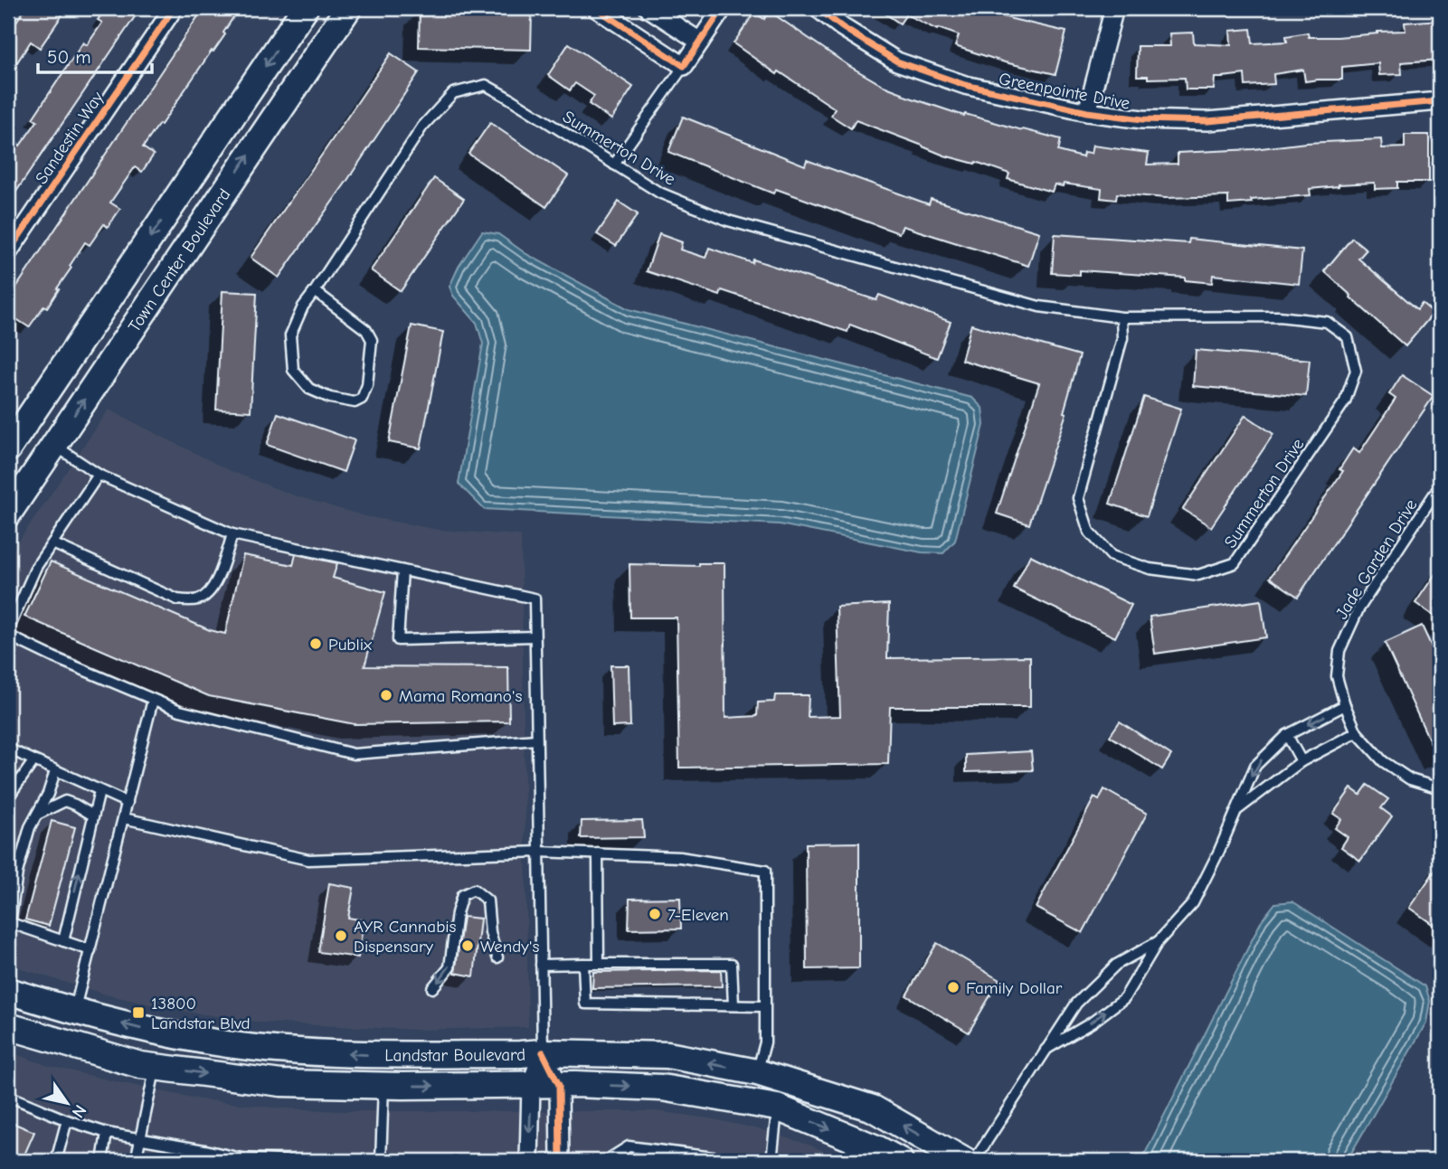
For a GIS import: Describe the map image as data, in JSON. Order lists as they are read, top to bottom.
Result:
{
  "streets": {
    "main road": ["Town Center Boulevard", "Landstar Boulevard"],
    "street": ["Greenpointe Drive", "Sandestin Way"],
    "lane": ["Summerton Drive", "Jade Garden Drive"]
  },
  "places": {
    "other": [
      "Publix",
      "Mama Romano's",
      "7-Eleven",
      "AYR Cannabis Dispensary",
      "Wendy's",
      "Family Dollar"
    ],
    "transit": ["13800 Landstar Blvd"]
  },
  "scale_bar": "50 m",
  "north": "bottom right"
}
